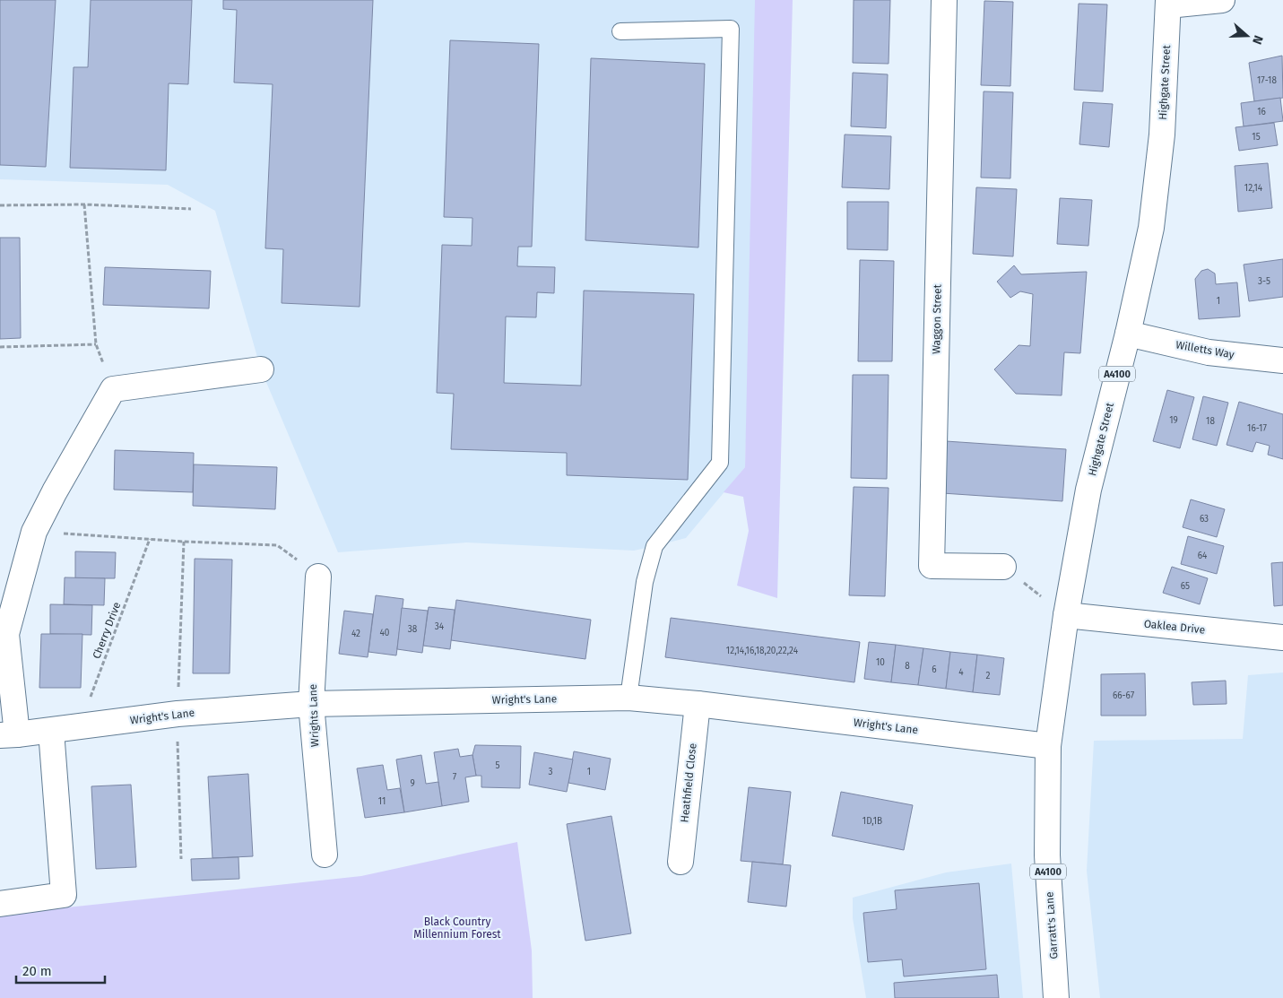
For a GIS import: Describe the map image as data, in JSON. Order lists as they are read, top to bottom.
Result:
{
  "streets": {
    "street": [
      "Highgate Street",
      "Waggon Street",
      "Willetts Way",
      "A4100",
      "Oaklea Drive",
      "Wright's Lane",
      "Wrights Lane",
      "Heathfield Close",
      "Garratt's Lane"
    ],
    "path": ["Cherry Drive"]
  },
  "crossings": [
    ["Highgate Street", "Willetts Way"],
    ["Highgate Street", "Oaklea Drive"],
    ["Highgate Street", "Wright's Lane"],
    ["Highgate Street", "Garratt's Lane"],
    ["Cherry Drive", "Wright's Lane"],
    ["Wright's Lane", "Wrights Lane"],
    ["Wright's Lane", "Heathfield Close"],
    ["Wright's Lane", "Garratt's Lane"]
  ],
  "parks": ["Black Country Millennium Forest"],
  "house_numbers": [
    "17-18",
    "16",
    "15",
    "12,14",
    "3-5",
    "1",
    "19",
    "18",
    "16-17",
    "63",
    "64",
    "65",
    "34",
    "38",
    "40",
    "42",
    "12,14,16,18,20,22,24",
    "10",
    "8",
    "6",
    "4",
    "2",
    "66-67",
    "5",
    "3",
    "1",
    "7",
    "9",
    "11",
    "1D,1B"
  ],
  "scale_bar": "20 m",
  "north": "right"
}
